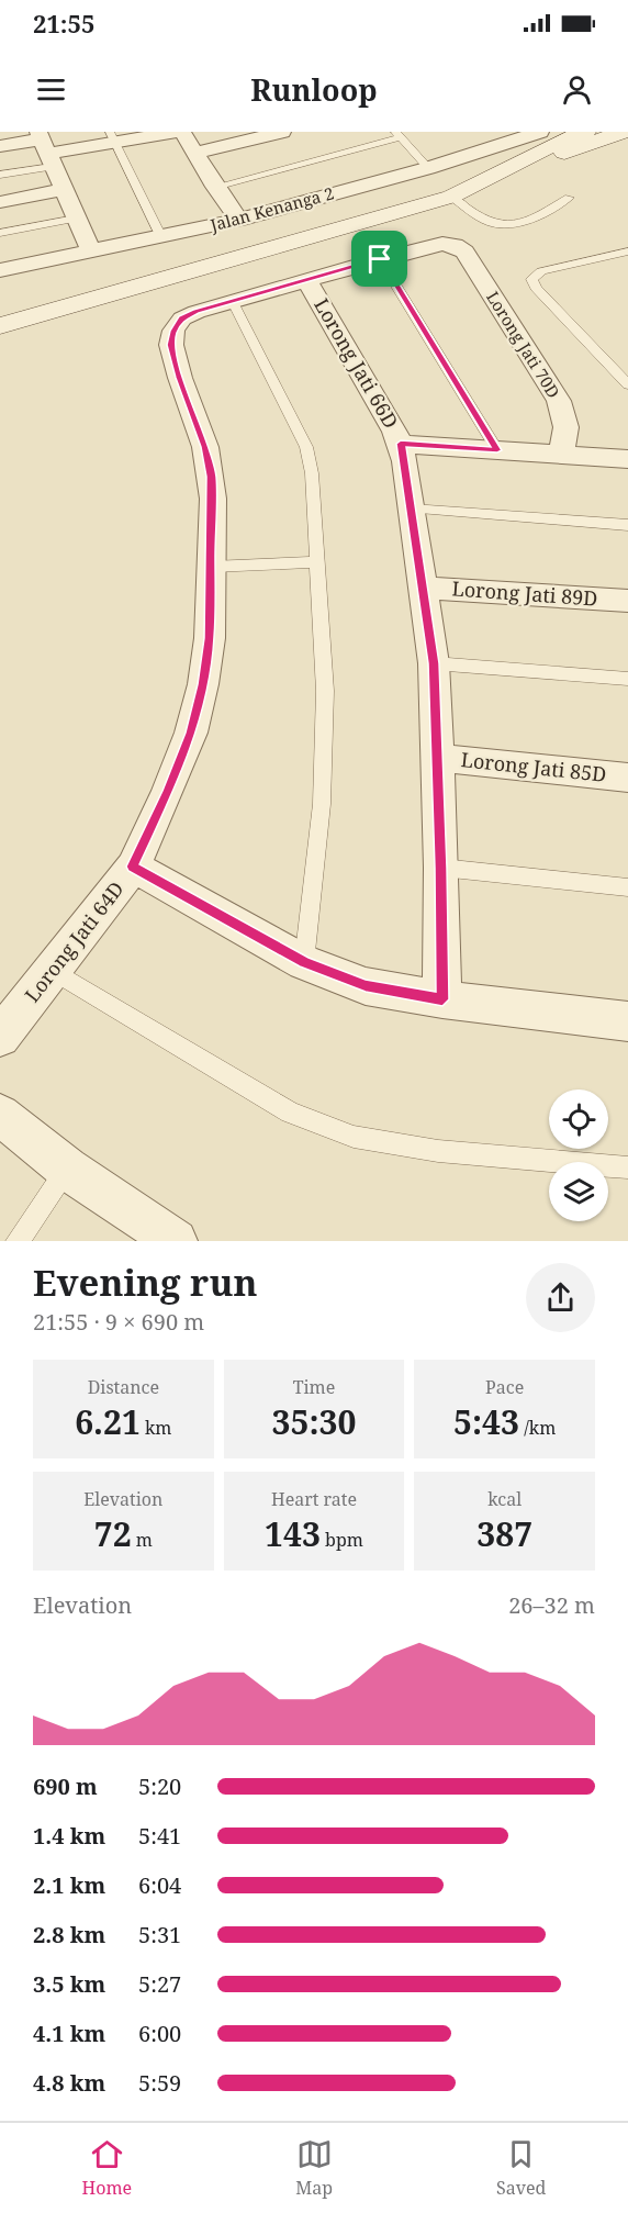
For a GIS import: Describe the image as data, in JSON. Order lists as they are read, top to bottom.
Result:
{
  "streets": {
    "street": [
      "Jalan Kenanga 2",
      "Lorong Jati 70D",
      "Lorong Jati 66D",
      "Lorong Jati 89D",
      "Lorong Jati 85D",
      "Lorong Jati 64D"
    ]
  },
  "crossings": [
    ["Lorong Jati 70D", "Lorong Jati 64D"],
    ["Lorong Jati 66D", "Lorong Jati 89D"],
    ["Lorong Jati 66D", "Lorong Jati 85D"],
    ["Lorong Jati 66D", "Lorong Jati 64D"]
  ],
  "page": {
    "status": "21:55",
    "header": "Runloop",
    "heading": ["Evening run", "21:55 · 9 × 690 m"],
    "stats": [
      ["Distance", "6.21 km"],
      ["Time", "35:30"],
      ["Pace", "5:43 /km"],
      ["Elevation", "72 m"],
      ["Heart rate", "143 bpm"],
      ["kcal", "387"]
    ],
    "chart": ["Elevation", "26–32 m"],
    "list": [
      {
        "name": "690 m",
        "note": "5:20"
      },
      {
        "name": "1.4 km",
        "note": "5:41"
      },
      {
        "name": "2.1 km",
        "note": "6:04"
      },
      {
        "name": "2.8 km",
        "note": "5:31"
      },
      {
        "name": "3.5 km",
        "note": "5:27"
      },
      {
        "name": "4.1 km",
        "note": "6:00"
      },
      {
        "name": "4.8 km",
        "note": "5:59"
      }
    ],
    "tabs": ["Home", "Map", "Saved"]
  }
}
